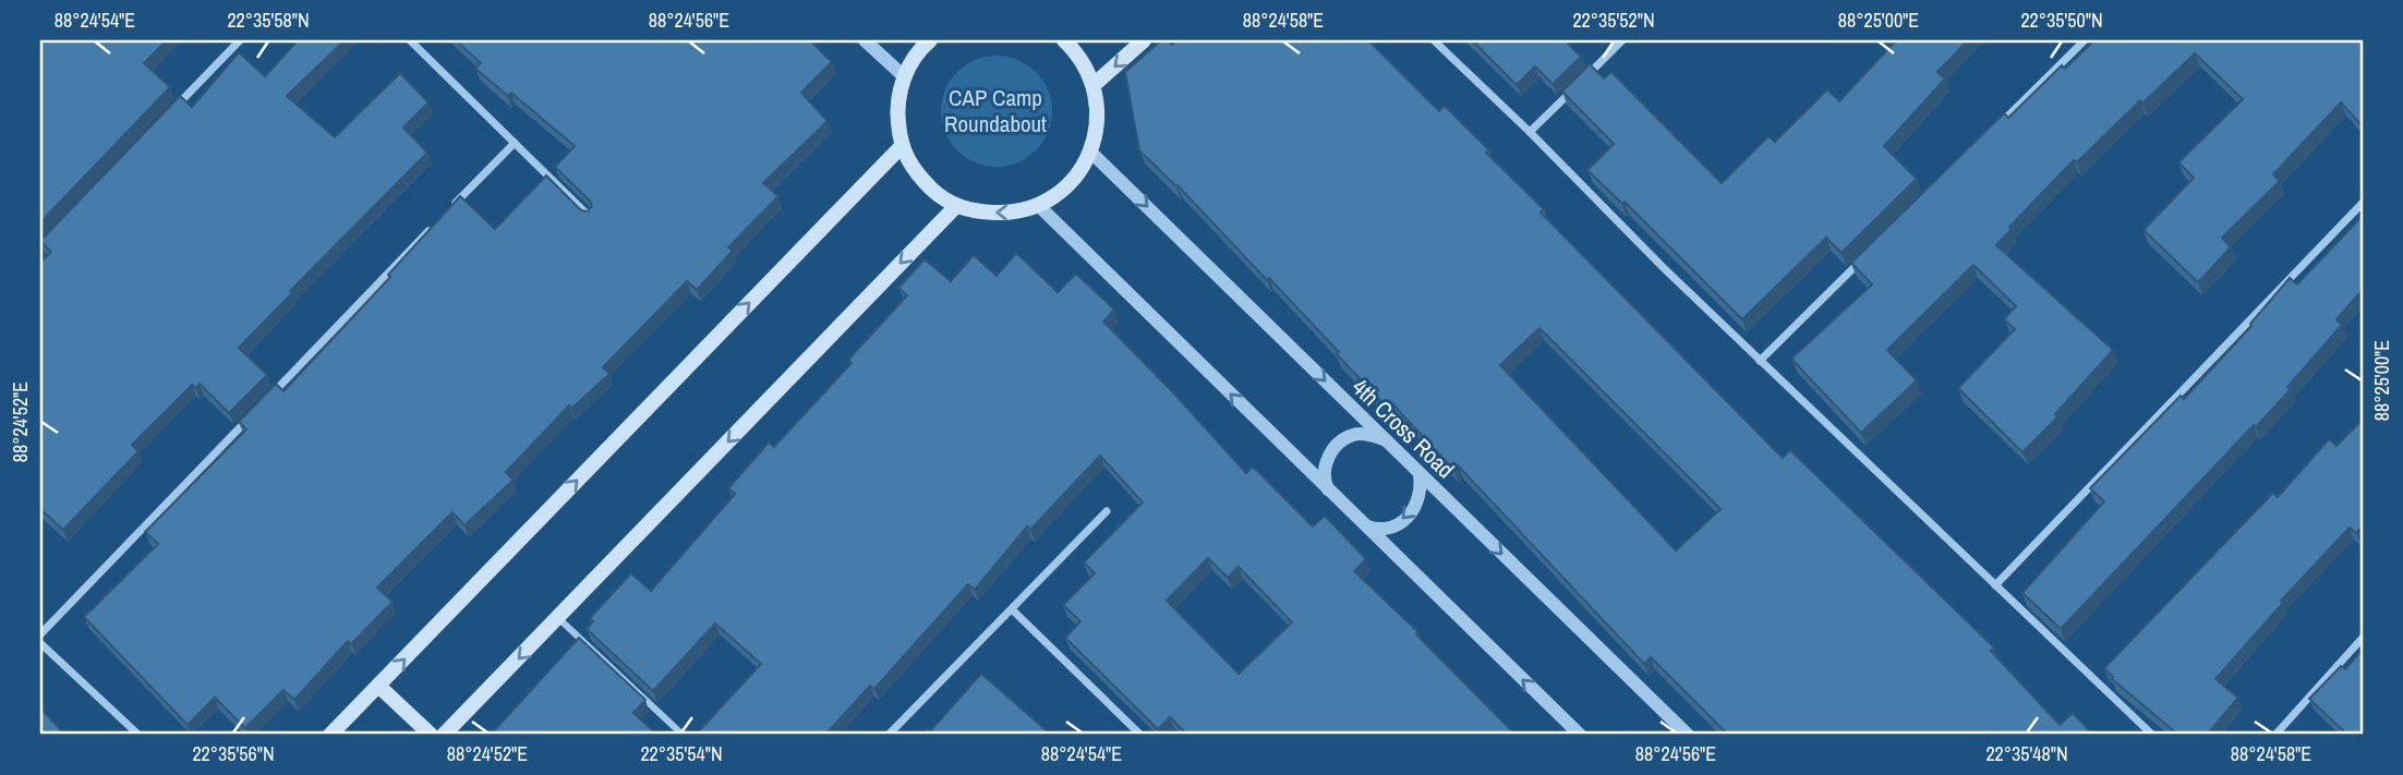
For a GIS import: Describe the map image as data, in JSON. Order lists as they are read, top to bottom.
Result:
{
  "streets": {
    "street": ["4th Cross Road"]
  },
  "parks": ["CAP Camp Roundabout"],
  "coordinates": [
    "88°24'54\"E",
    "22°35'58\"N",
    "88°24'56\"E",
    "88°24'58\"E",
    "22°35'52\"N",
    "88°25'00\"E",
    "22°35'50\"N",
    "88°24'52\"E",
    "22°35'56\"N",
    "22°35'54\"N",
    "22°35'48\"N"
  ]
}
